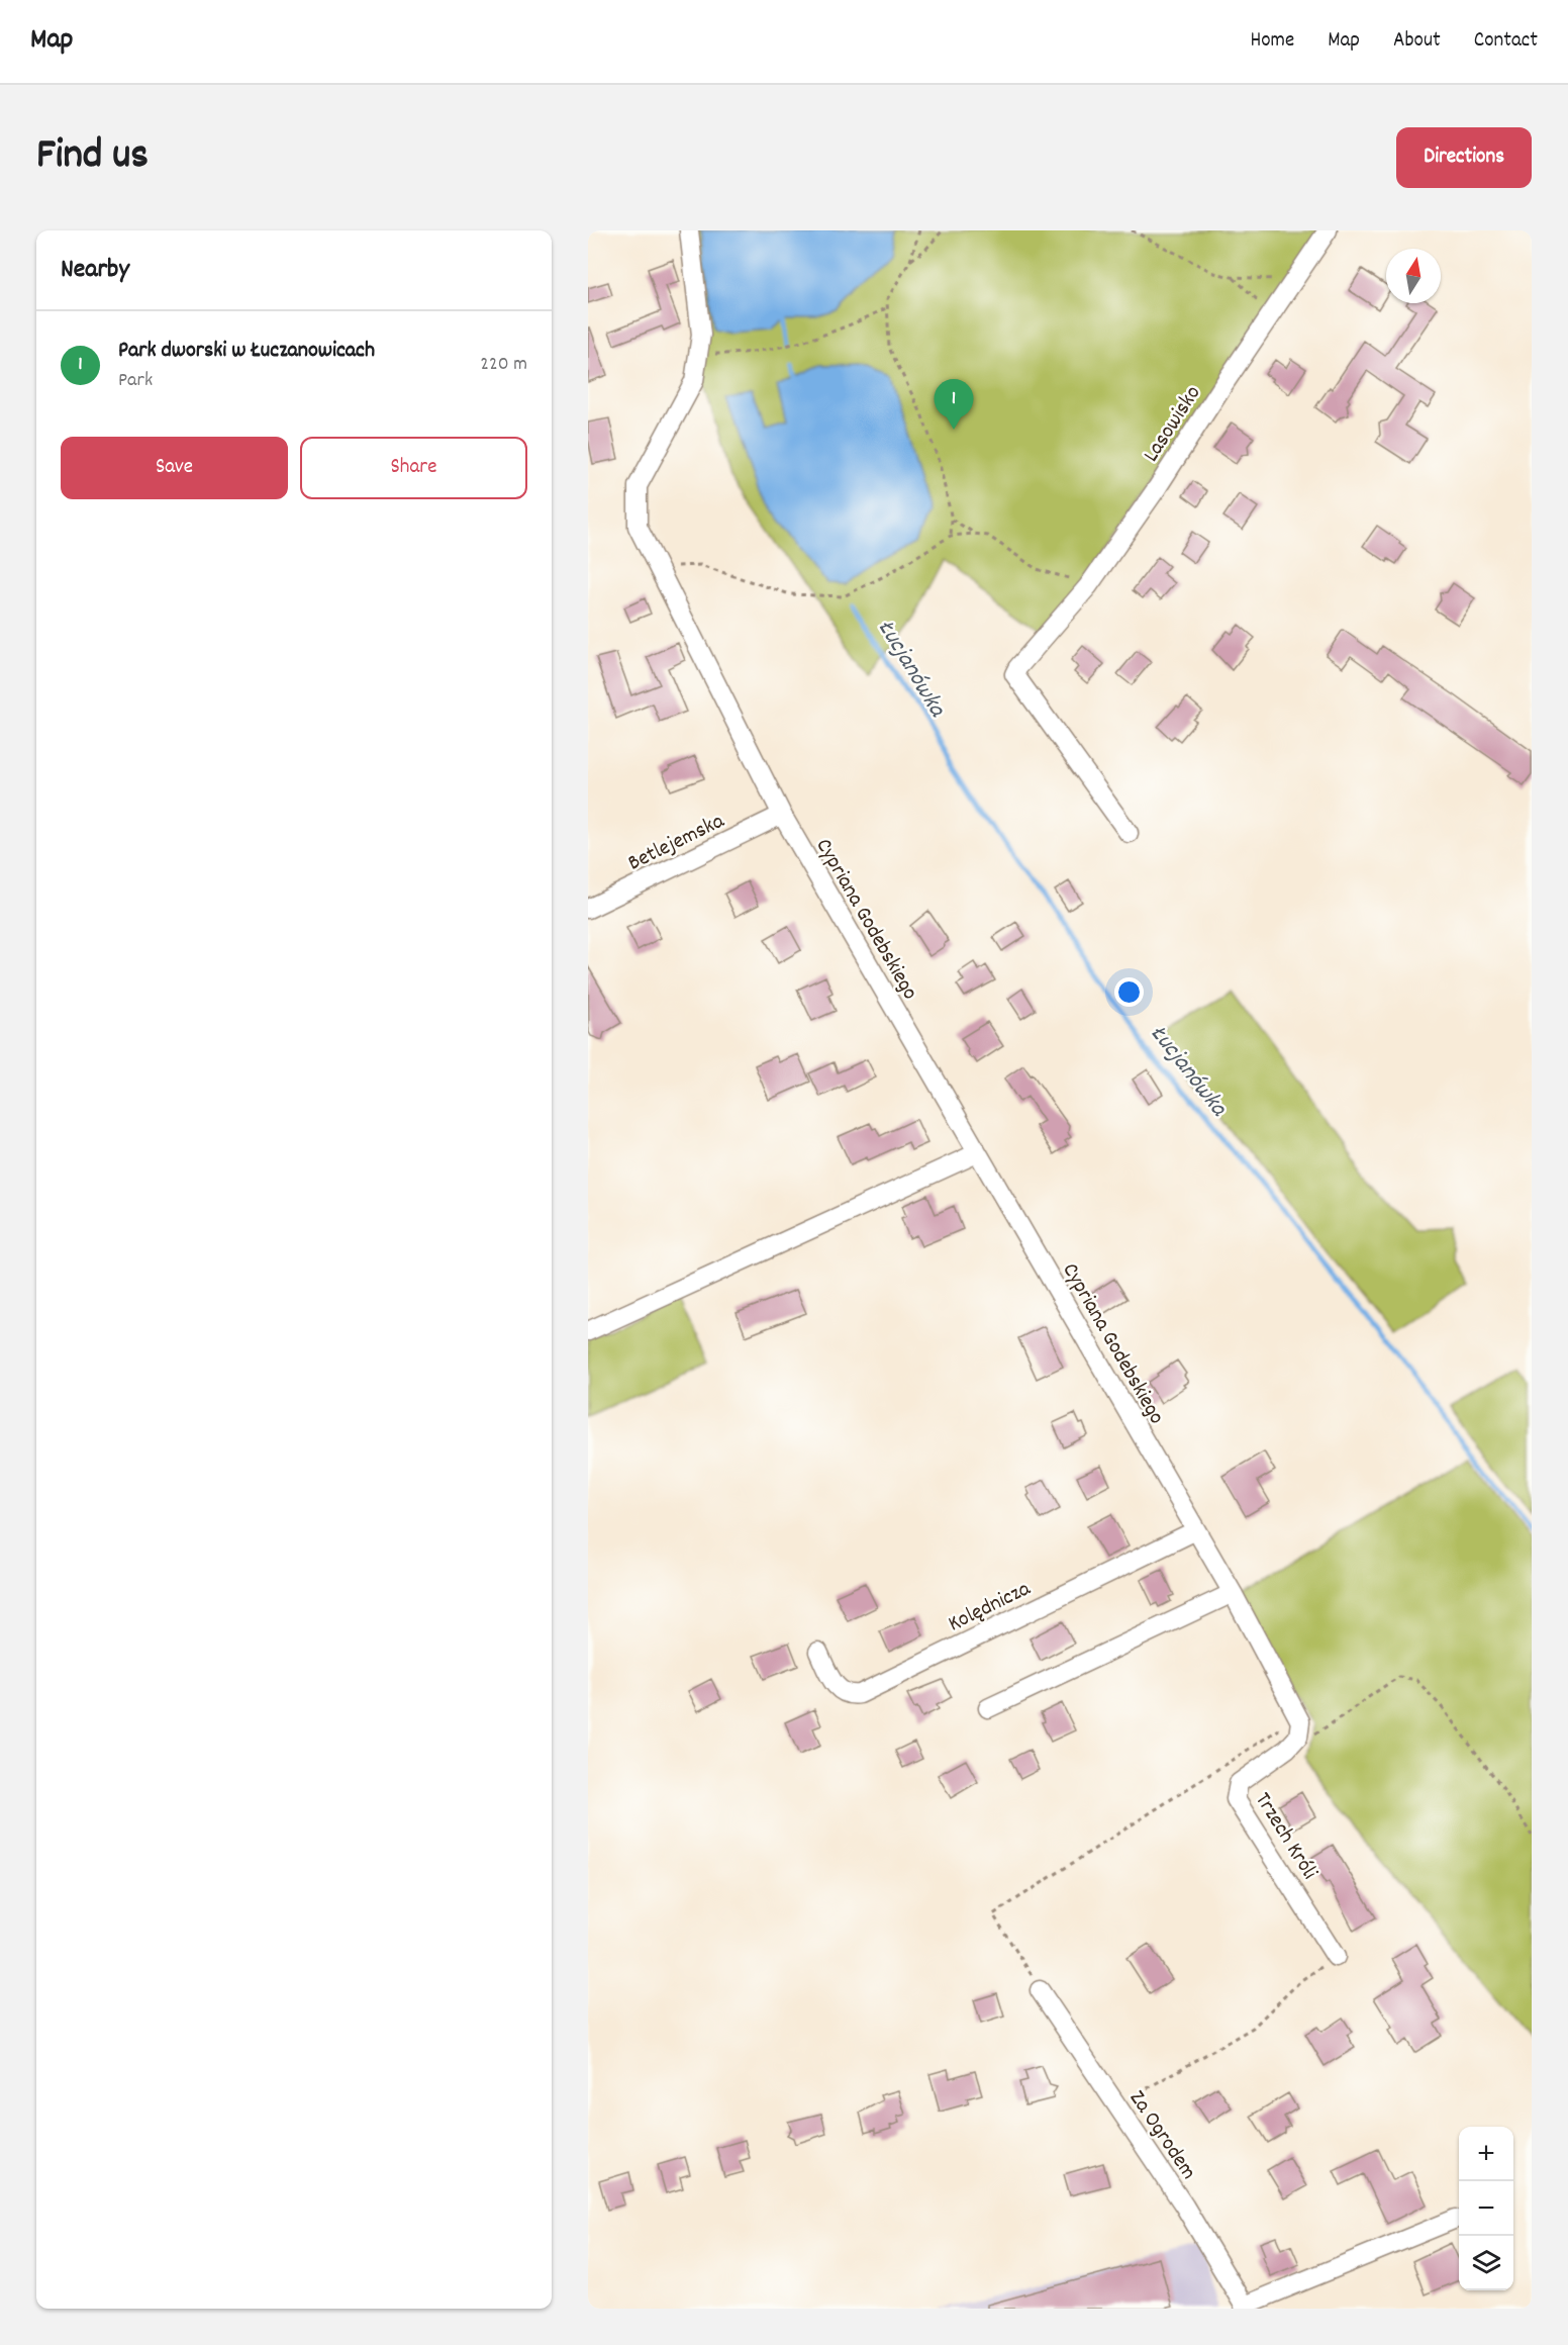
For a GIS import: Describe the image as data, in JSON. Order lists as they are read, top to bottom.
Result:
{
  "streets": {
    "street": [
      "Lasowisko",
      "Betlejemska",
      "Cypriana Godebskiego",
      "Kolędnicza",
      "Trzech Króli",
      "Za Ogrodem"
    ]
  },
  "crossings": [
    ["Betlejemska", "Cypriana Godebskiego"],
    ["Cypriana Godebskiego", "Kolędnicza"],
    ["Cypriana Godebskiego", "Trzech Króli"]
  ],
  "water": ["Łucjanówka"],
  "north": "top",
  "page": {
    "header": "Map",
    "nav": [
      "Home",
      "Map",
      "About",
      "Contact"
    ],
    "title": "Find us",
    "buttons": [
      "Directions",
      ["Save", "Share"]
    ],
    "heading": "Nearby",
    "list": [
      {
        "mark": "1",
        "name": "Park dworski w Łuczanowicach",
        "note": "Park",
        "value": "220 m"
      }
    ],
    "pins": "1",
    "map_buttons": ["+", "−"]
  }
}
